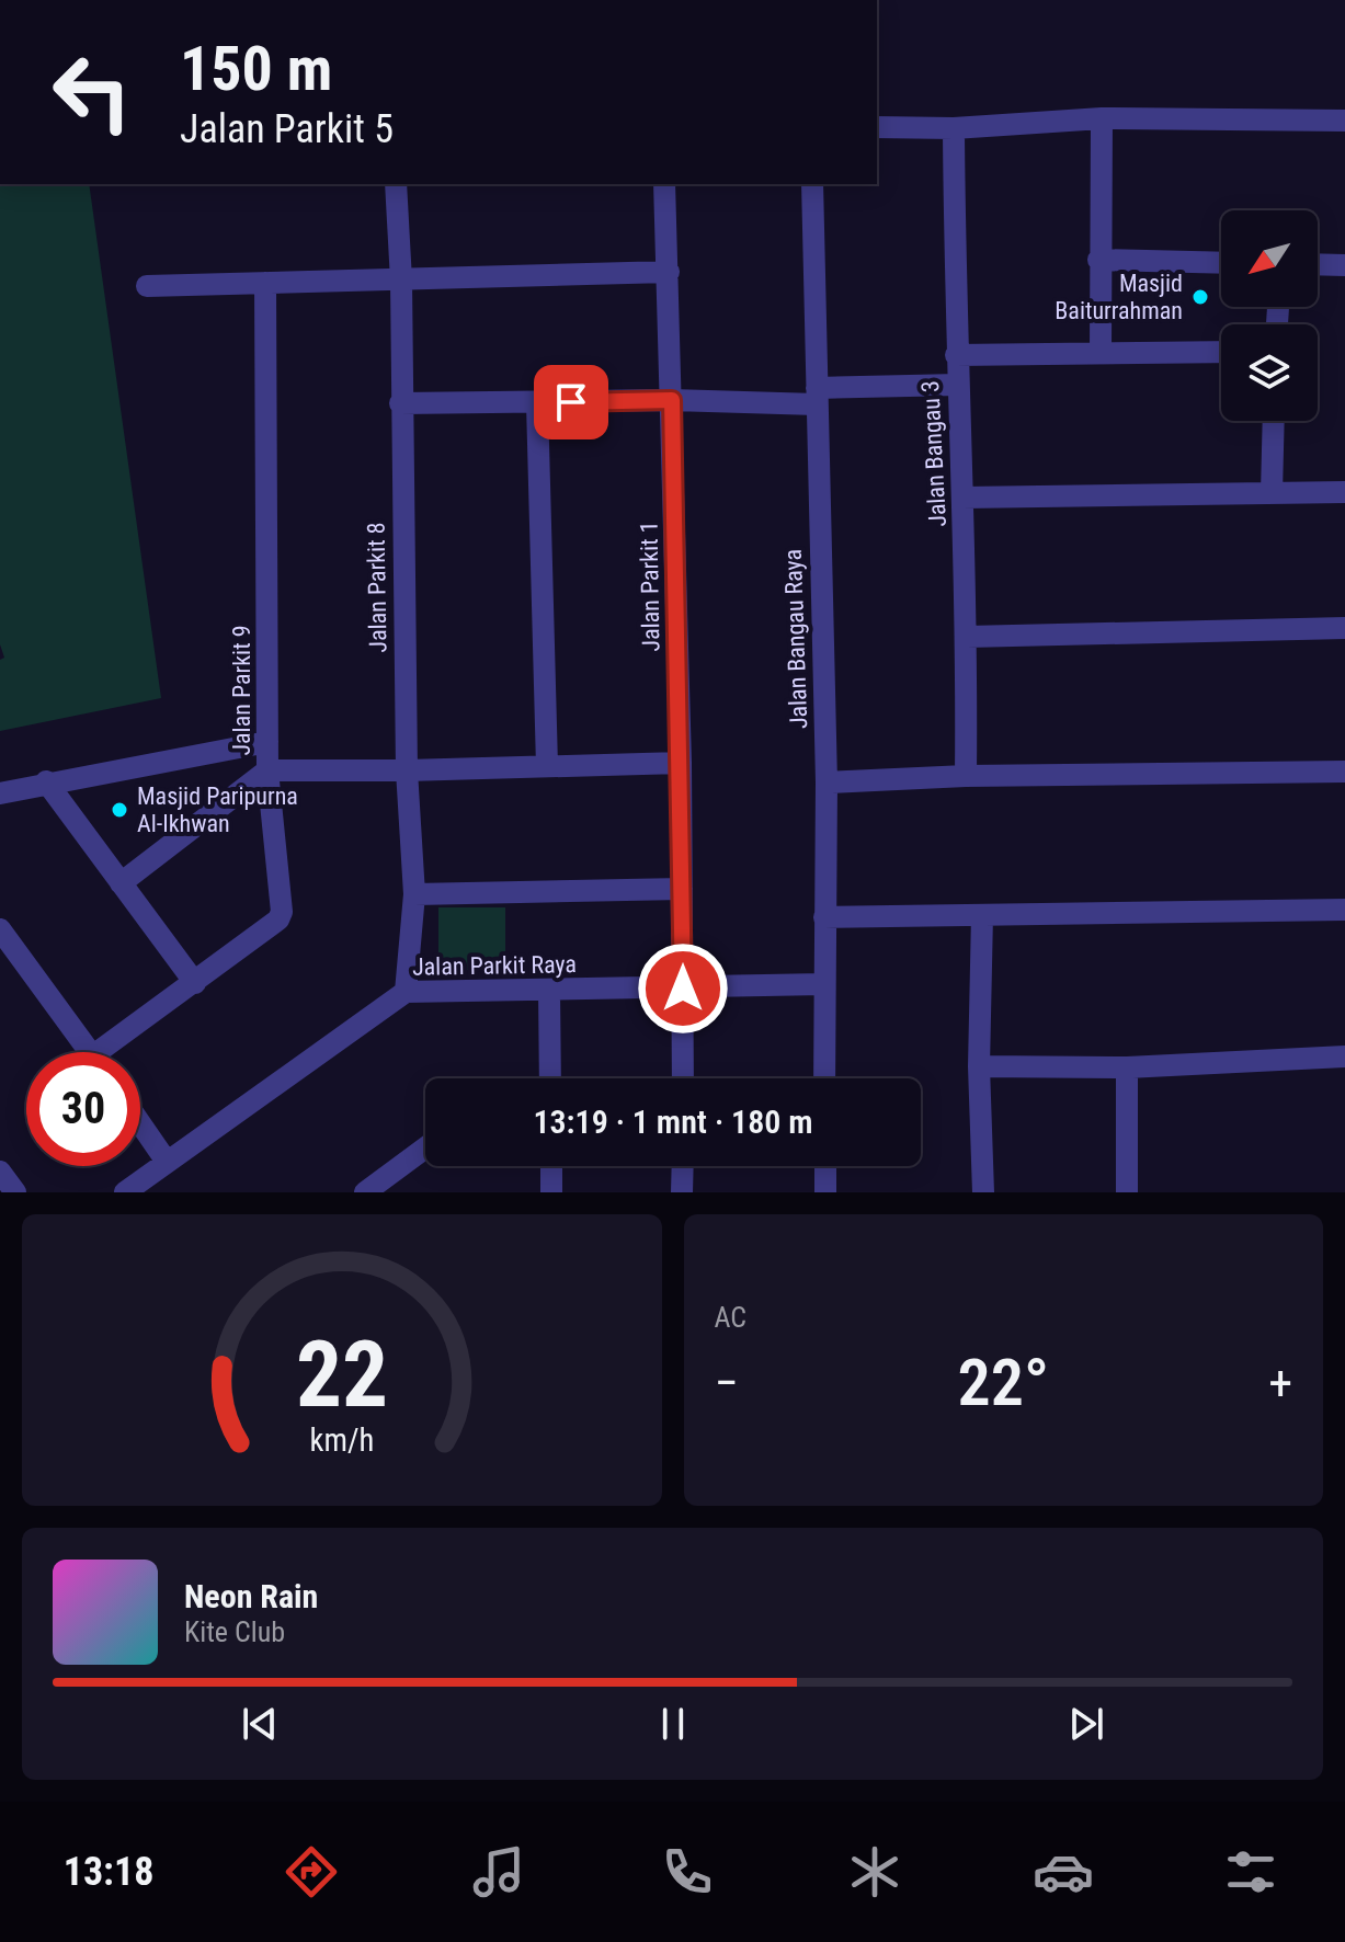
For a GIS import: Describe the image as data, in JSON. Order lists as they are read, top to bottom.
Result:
{
  "streets": {
    "street": [
      "Jalan Bangau 3",
      "Jalan Parkit 1",
      "Jalan Parkit 8",
      "Jalan Bangau Raya",
      "Jalan Parkit 9",
      "Jalan Parkit Raya"
    ]
  },
  "crossings": [
    ["Jalan Parkit 1", "Jalan Parkit Raya"],
    ["Jalan Parkit 8", "Jalan Parkit Raya"],
    ["Jalan Bangau Raya", "Jalan Parkit Raya"]
  ],
  "places": ["Masjid Baiturrahman", "Masjid Paripurna Al-Ikhwan"],
  "north": "bottom left",
  "page": {
    "turn": ["150 m", "Jalan Parkit 5"],
    "limit": "30",
    "trip": "13:19 · 1 mnt · 180 m",
    "tile": "AC",
    "heat": ["−", "22°", "+"],
    "song": ["Neon Rain", "Kite Club"],
    "tabs": "13:18",
    "gauge": ["22", "km/h"]
  }
}
